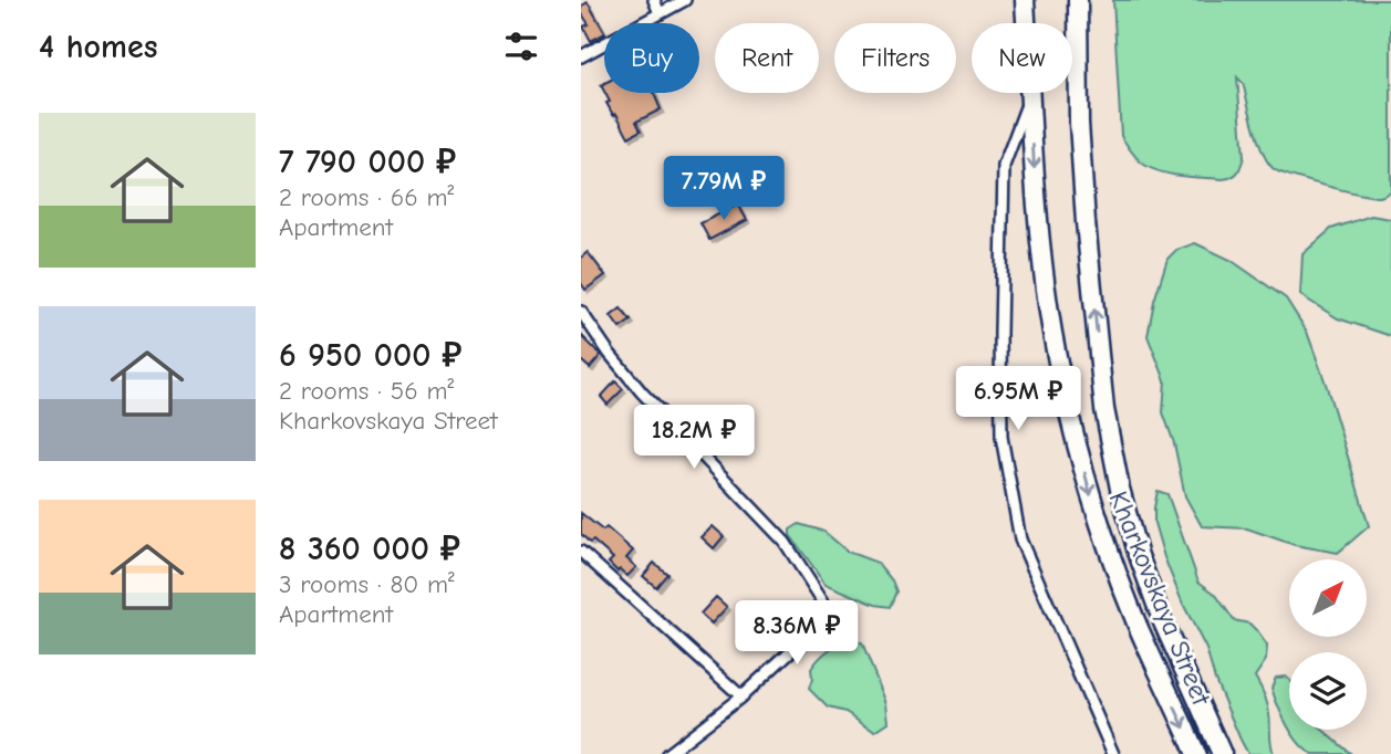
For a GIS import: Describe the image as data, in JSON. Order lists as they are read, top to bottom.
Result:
{
  "streets": {
    "highway": ["Kharkovskaya Street"]
  },
  "north": "top right",
  "page": {
    "heading": "4 homes",
    "chip": [
      "Buy",
      "Rent",
      "Filters",
      "New"
    ],
    "list": [
      {
        "name": "7 790 000 ₽",
        "note": "2 rooms · 66 m² · Apartment"
      },
      {
        "name": "6 950 000 ₽",
        "note": "2 rooms · 56 m² · Kharkovskaya Street"
      },
      {
        "name": "8 360 000 ₽",
        "note": "3 rooms · 80 m² · Apartment"
      }
    ],
    "price": [
      "7.79M ₽",
      "6.95M ₽",
      "18.2M ₽",
      "8.36M ₽"
    ]
  }
}
